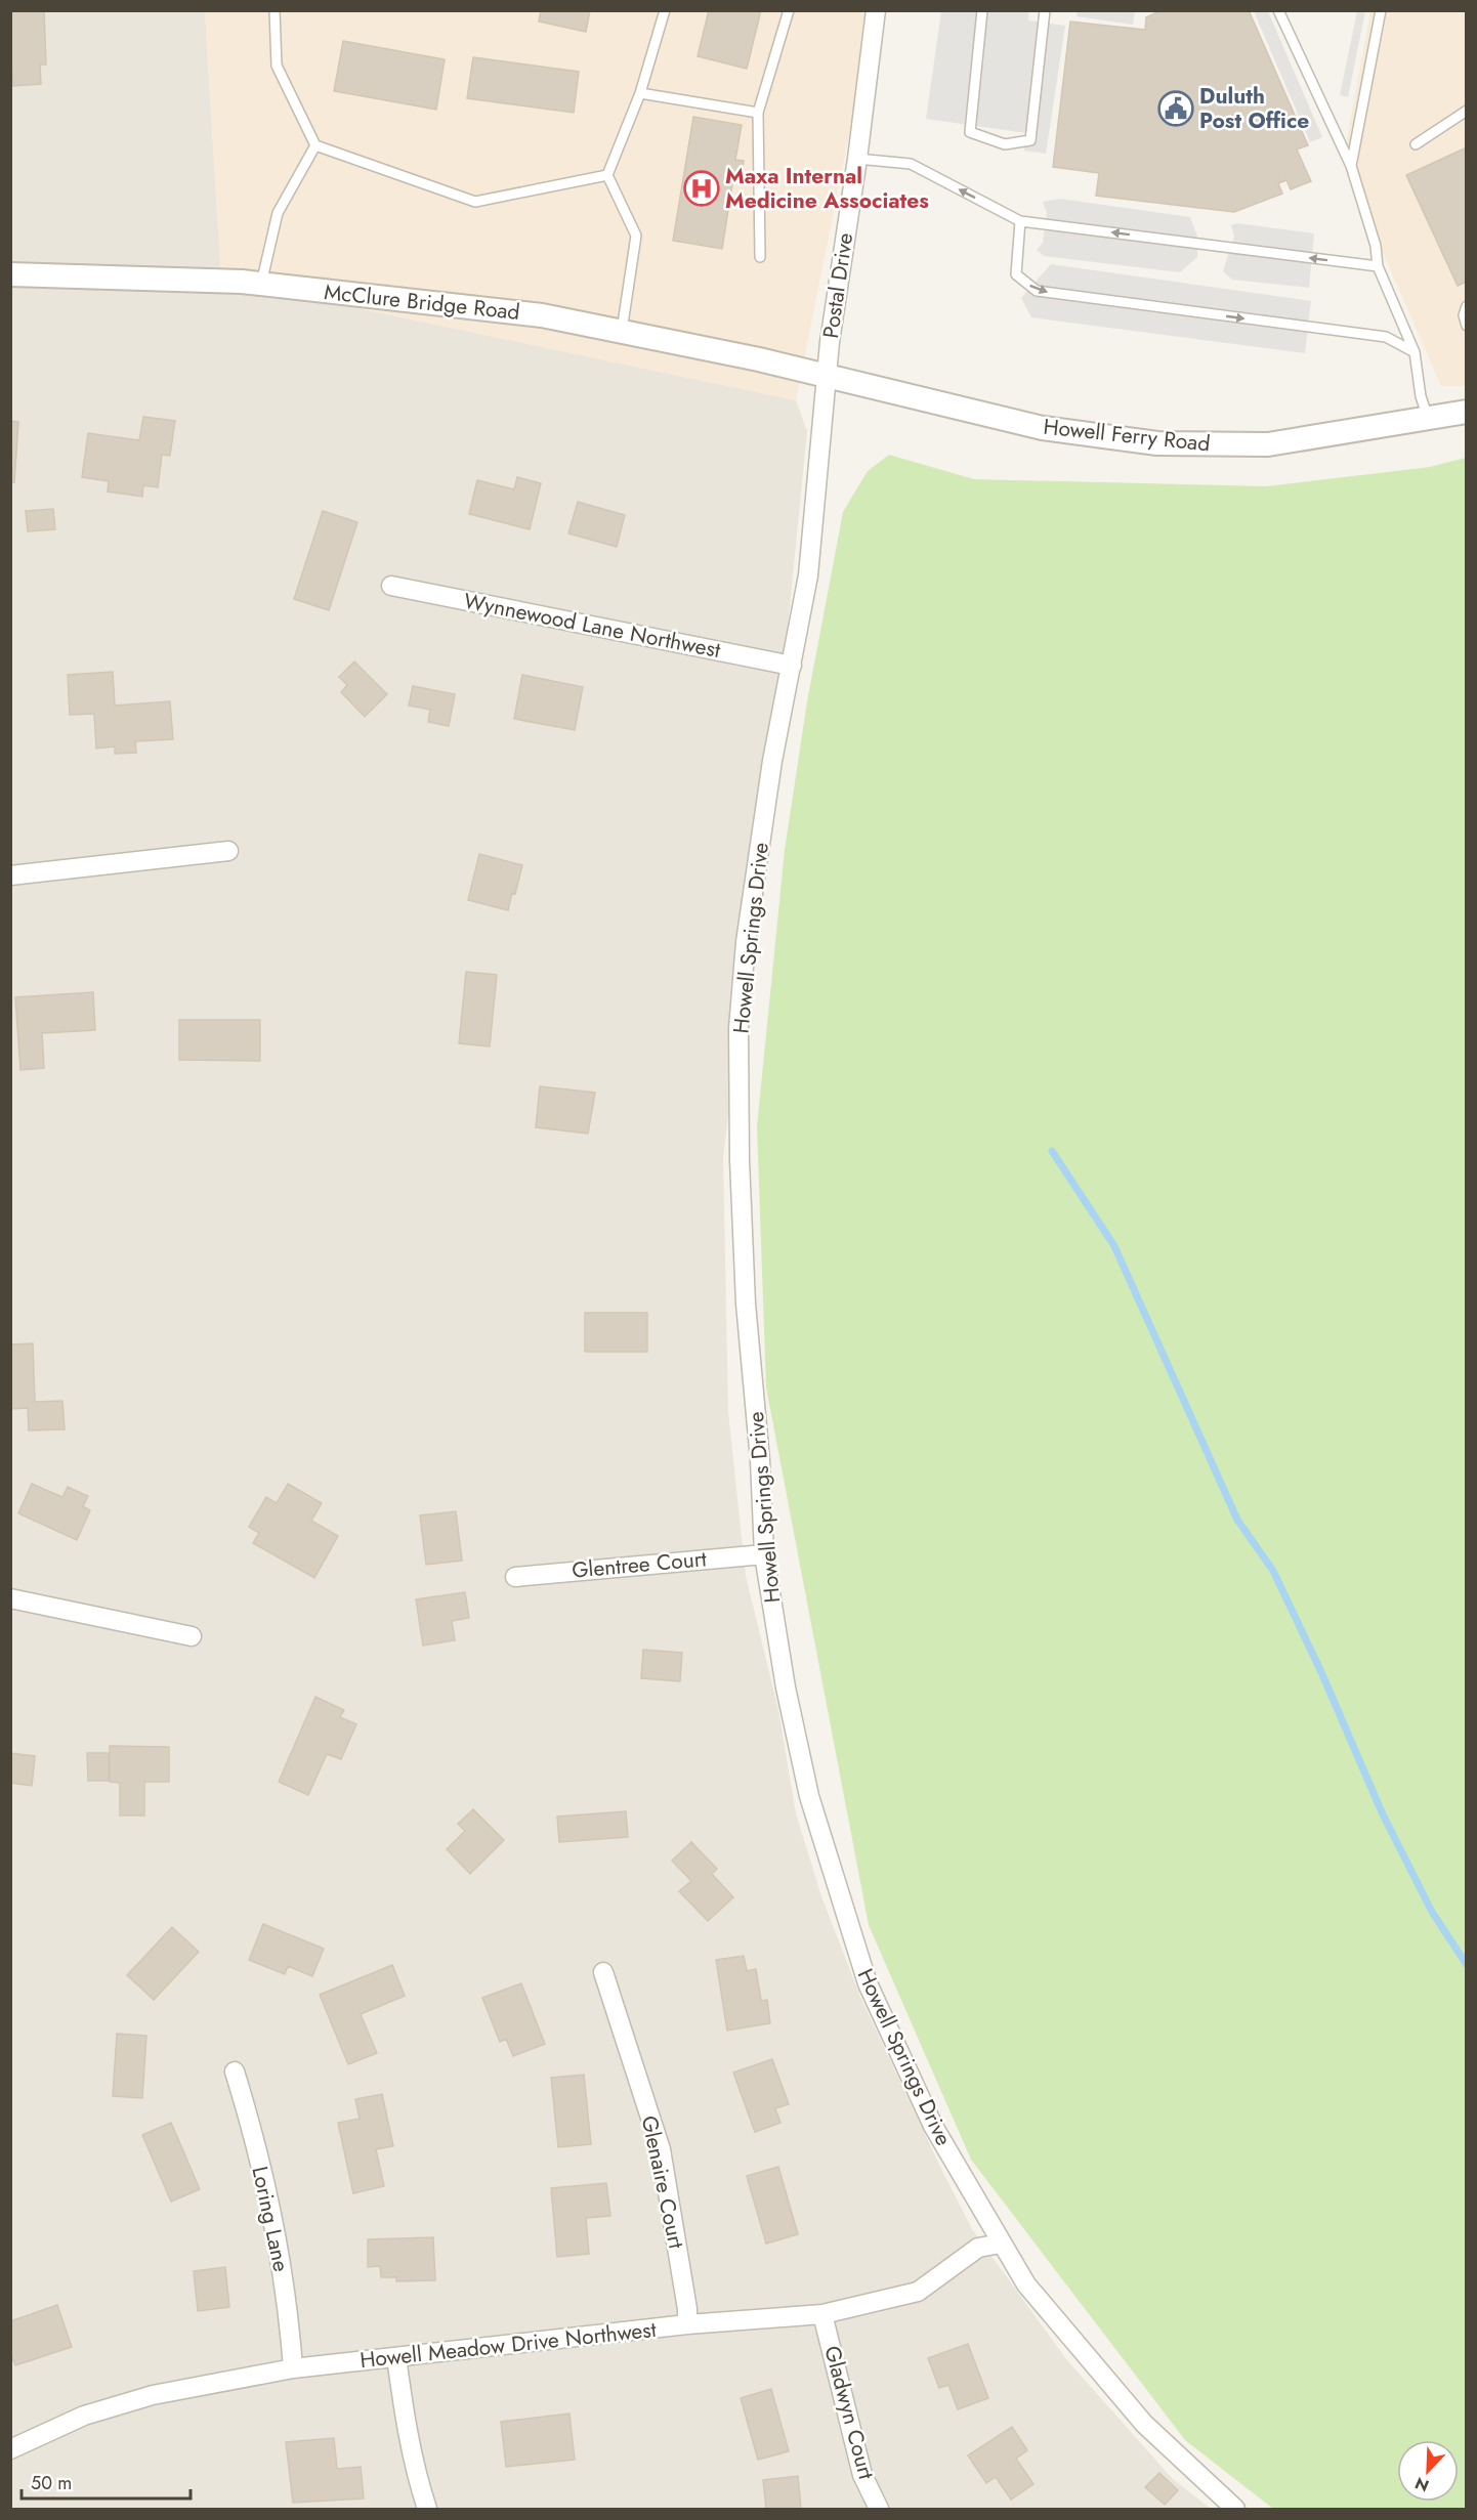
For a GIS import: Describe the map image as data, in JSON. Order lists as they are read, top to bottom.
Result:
{
  "streets": {
    "street": [
      "Postal Drive",
      "McClure Bridge Road",
      "Howell Ferry Road",
      "Wynnewood Lane Northwest",
      "Howell Springs Drive",
      "Glentree Court",
      "Glenaire Court",
      "Loring Lane",
      "Howell Meadow Drive Northwest",
      "Gladwyn Court"
    ]
  },
  "crossings": [
    ["Postal Drive", "McClure Bridge Road"],
    ["Postal Drive", "Howell Ferry Road"],
    ["Postal Drive", "Howell Springs Drive"],
    ["McClure Bridge Road", "Howell Ferry Road"],
    ["McClure Bridge Road", "Howell Springs Drive"],
    ["Howell Ferry Road", "Howell Springs Drive"],
    ["Wynnewood Lane Northwest", "Howell Springs Drive"],
    ["Howell Springs Drive", "Glentree Court"],
    ["Howell Springs Drive", "Howell Meadow Drive Northwest"],
    ["Glenaire Court", "Howell Meadow Drive Northwest"],
    ["Loring Lane", "Howell Meadow Drive Northwest"],
    ["Howell Meadow Drive Northwest", "Gladwyn Court"]
  ],
  "places": {
    "public building": ["Duluth Post Office"],
    "hospital": ["Maxa Internal Medicine Associates"]
  },
  "scale_bar": "50 m",
  "north": "bottom left"
}
